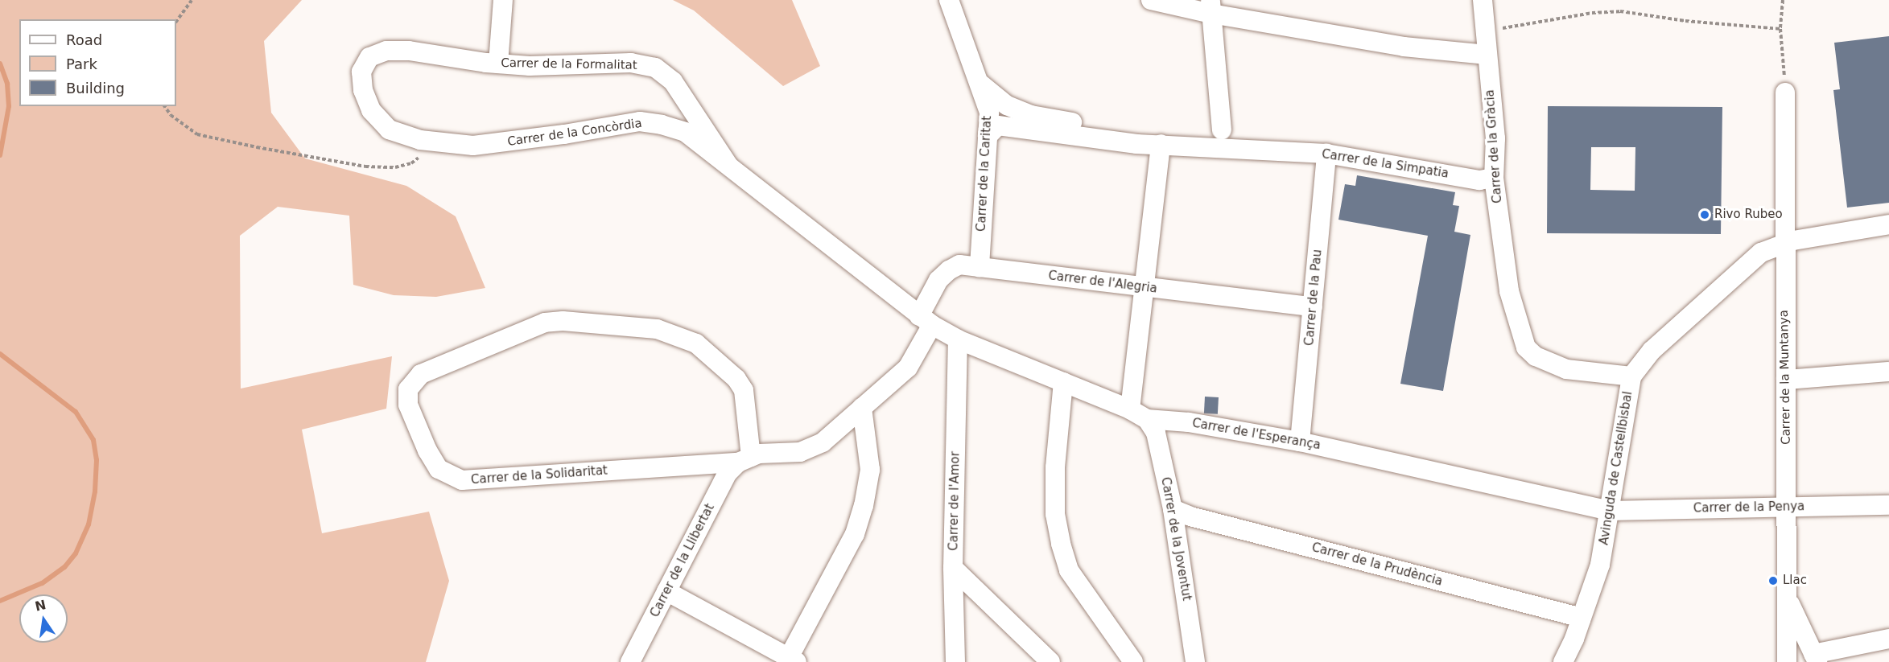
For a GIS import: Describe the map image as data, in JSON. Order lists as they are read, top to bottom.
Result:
{
  "streets": {
    "street": [
      "Carrer de la Formalitat",
      "Carrer de la Concòrdia",
      "Carrer de la Gràcia",
      "Carrer de la Simpatia",
      "Carrer de la Caritat",
      "Carrer de l'Alegria",
      "Carrer de la Pau",
      "Carrer de la Muntanya",
      "Carrer de l'Esperança",
      "Avinguda de Castellbisbal",
      "Carrer de la Solidaritat",
      "Carrer de l'Amor",
      "Carrer de la Penya",
      "Carrer de la Joventut",
      "Carrer de la Llibertat",
      "Carrer de la Prudència"
    ]
  },
  "crossings": [
    ["Carrer de la Formalitat", "Carrer de la Concòrdia"],
    ["Carrer de la Concòrdia", "Carrer de l'Alegria"],
    ["Carrer de la Concòrdia", "Carrer de l'Esperança"],
    ["Carrer de la Gràcia", "Carrer de la Simpatia"],
    ["Carrer de la Gràcia", "Avinguda de Castellbisbal"],
    ["Carrer de la Simpatia", "Carrer de la Caritat"],
    ["Carrer de la Simpatia", "Carrer de la Pau"],
    ["Carrer de la Caritat", "Carrer de l'Alegria"],
    ["Carrer de l'Alegria", "Carrer de la Pau"],
    ["Carrer de l'Alegria", "Carrer de l'Esperança"],
    ["Carrer de l'Alegria", "Carrer de la Solidaritat"],
    ["Carrer de la Pau", "Carrer de l'Esperança"],
    ["Carrer de la Muntanya", "Avinguda de Castellbisbal"],
    ["Carrer de la Muntanya", "Carrer de la Penya"],
    ["Carrer de l'Esperança", "Avinguda de Castellbisbal"],
    ["Carrer de l'Esperança", "Carrer de l'Amor"],
    ["Carrer de l'Esperança", "Carrer de la Penya"],
    ["Carrer de l'Esperança", "Carrer de la Joventut"],
    ["Avinguda de Castellbisbal", "Carrer de la Penya"],
    ["Avinguda de Castellbisbal", "Carrer de la Prudència"],
    ["Carrer de la Solidaritat", "Carrer de la Llibertat"],
    ["Carrer de la Joventut", "Carrer de la Prudència"]
  ],
  "places": ["Rivo Rubeo", "Llac"],
  "legend": ["Road", "Park", "Building"],
  "north": "top"
}
